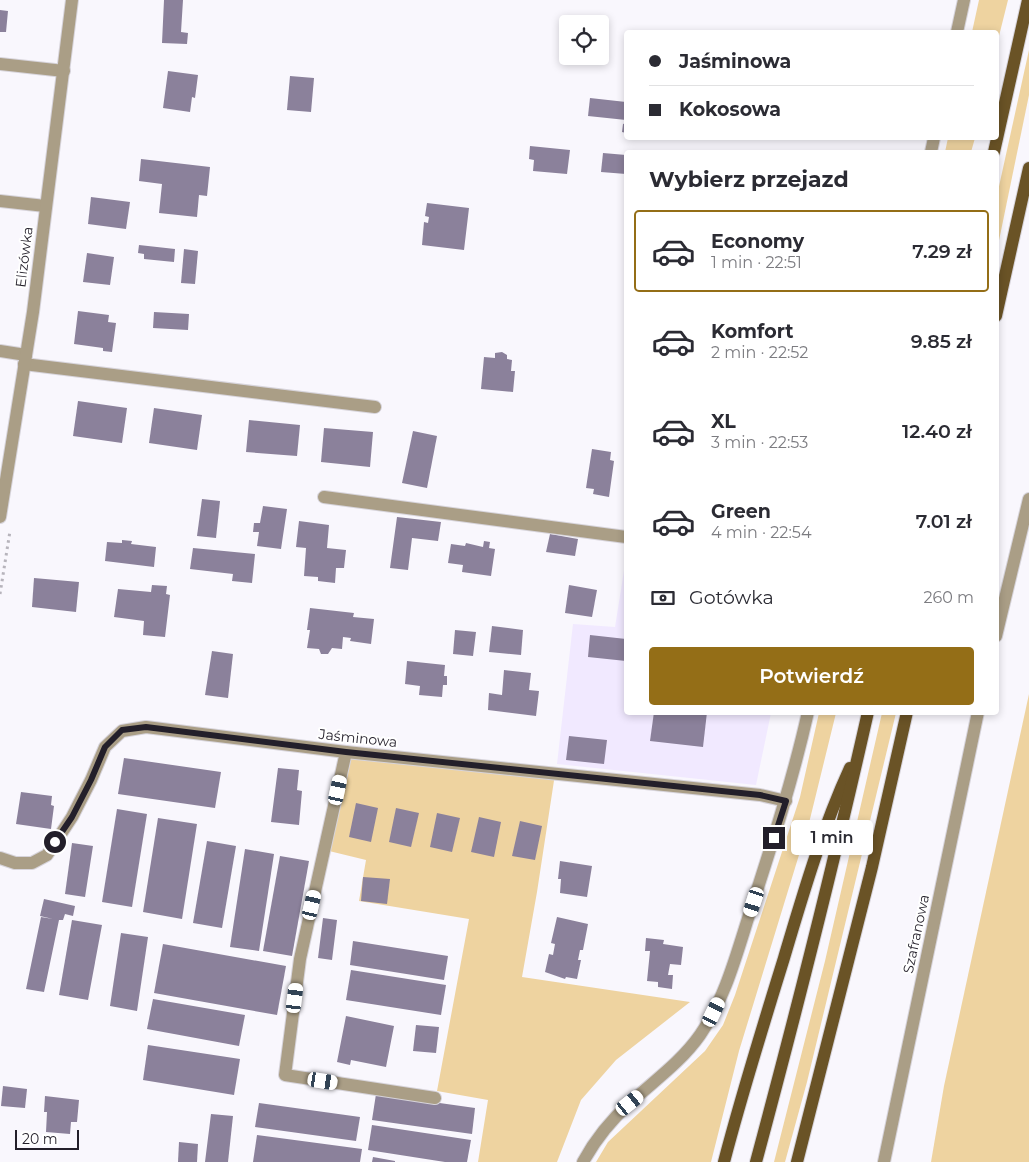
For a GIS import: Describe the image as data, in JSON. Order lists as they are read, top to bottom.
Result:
{
  "streets": {
    "street": ["Elizówka", "Jaśminowa", "Szafranowa"]
  },
  "scale_bar": "20 m",
  "page": {
    "banner": ["Jaśminowa", "Kokosowa"],
    "heading": "Wybierz przejazd",
    "list": [
      {
        "name": "Economy",
        "note": "1 min · 22:51",
        "value": "7.29 zł"
      },
      {
        "name": "Komfort",
        "note": "2 min · 22:52",
        "value": "9.85 zł"
      },
      {
        "name": "XL",
        "note": "3 min · 22:53",
        "value": "12.40 zł"
      },
      {
        "name": "Green",
        "note": "4 min · 22:54",
        "value": "7.01 zł"
      }
    ],
    "pay": ["Gotówka", "260 m"],
    "buttons": "Potwierdź",
    "bubble": "1 min",
    "scale": "20 m"
  }
}
